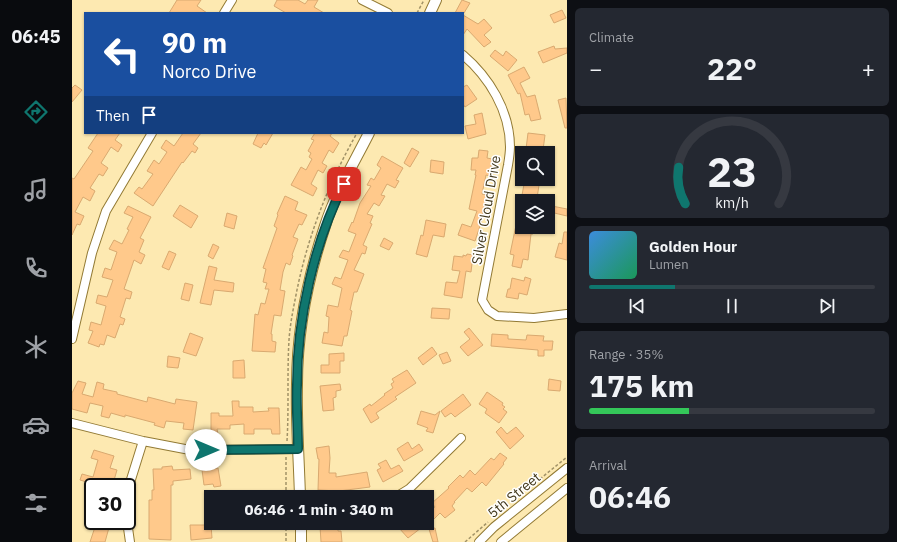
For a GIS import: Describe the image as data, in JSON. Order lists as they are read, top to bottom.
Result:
{
  "streets": {
    "street": ["Silver Cloud Drive", "5th Street"]
  },
  "page": {
    "tabs": "06:45",
    "tile": [
      "Climate",
      ["Range · 35%", "175 km"],
      ["Arrival", "06:46"]
    ],
    "turn": ["90 m", "Norco Drive"],
    "heat": ["−", "22°", "+"],
    "then": "Then",
    "song": ["Golden Hour", "Lumen"],
    "limit": "30",
    "trip": "06:46 · 1 min · 340 m",
    "gauge": ["23", "km/h"]
  }
}
